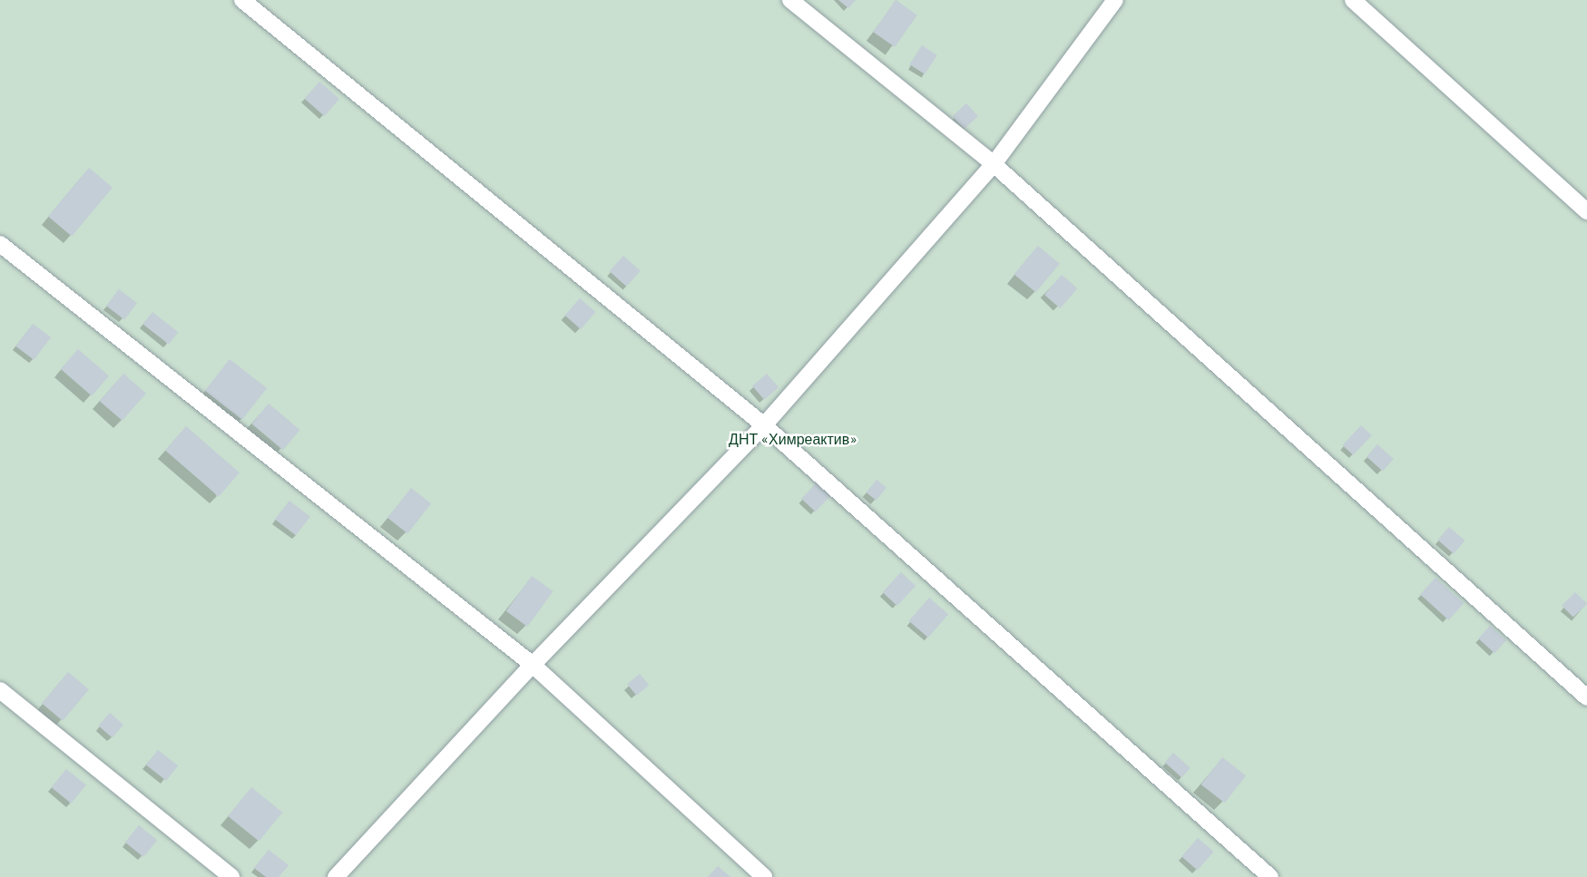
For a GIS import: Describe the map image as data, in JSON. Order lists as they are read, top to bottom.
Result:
{
  "parks": ["ДНТ «Химреактив»"]
}
